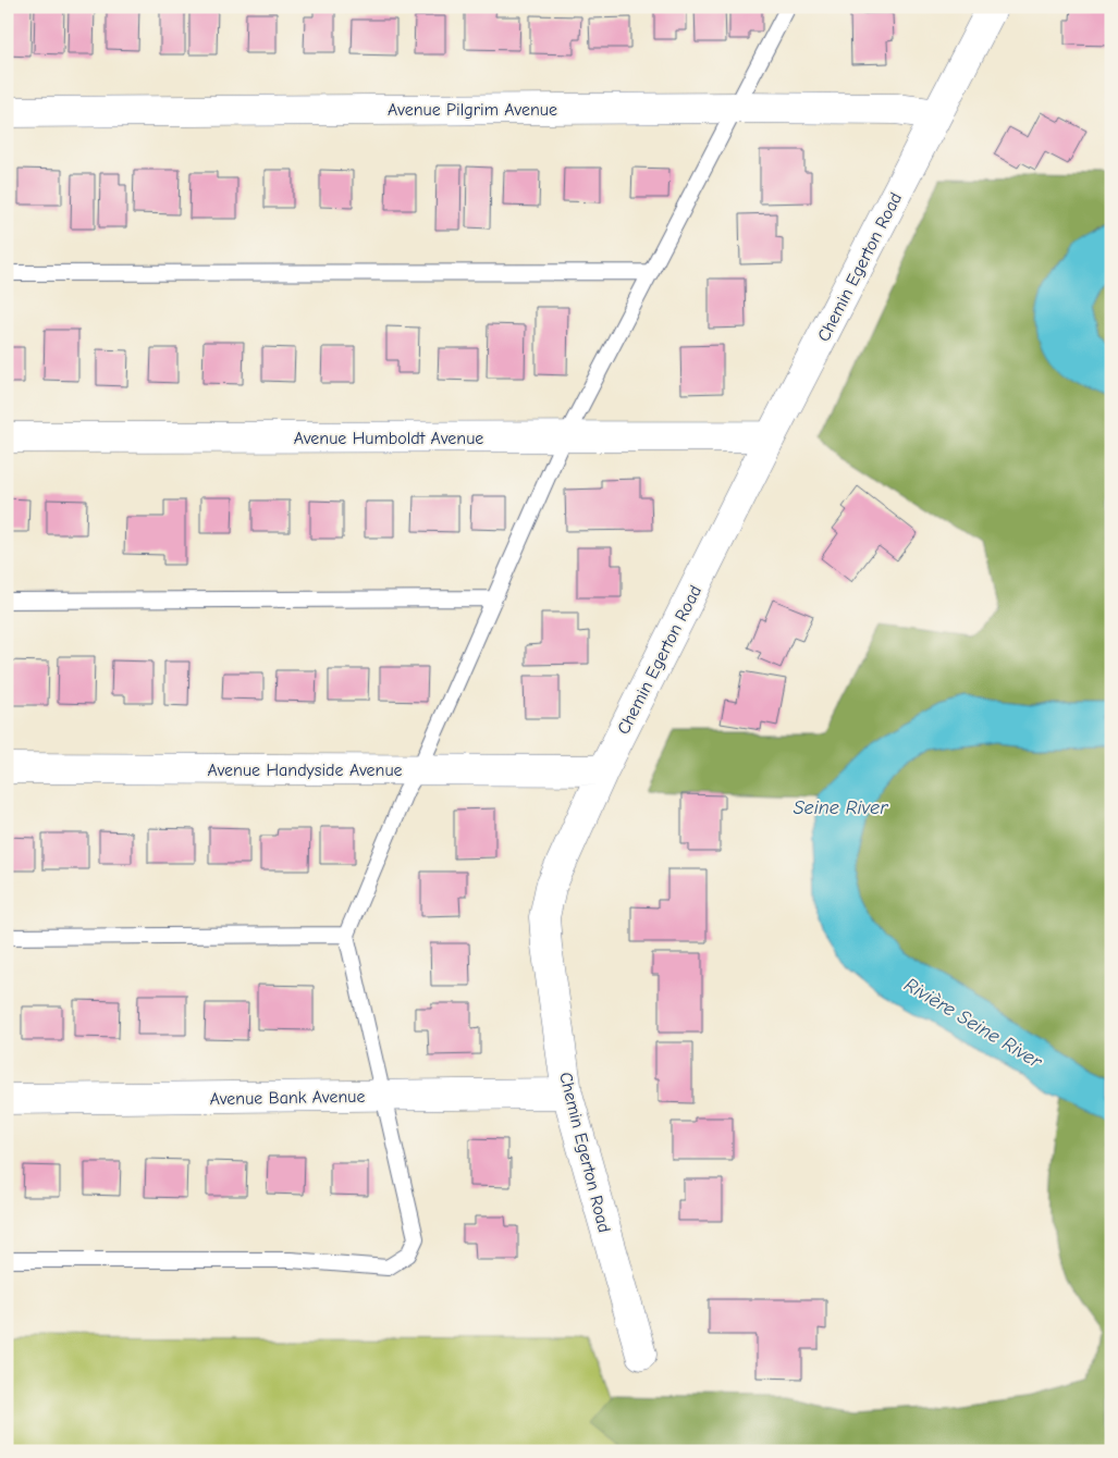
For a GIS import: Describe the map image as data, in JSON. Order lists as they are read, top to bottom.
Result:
{
  "streets": {
    "street": [
      "Avenue Pilgrim Avenue",
      "Chemin Egerton Road",
      "Avenue Humboldt Avenue",
      "Avenue Handyside Avenue",
      "Avenue Bank Avenue"
    ]
  },
  "crossings": [
    ["Avenue Pilgrim Avenue", "Chemin Egerton Road"],
    ["Chemin Egerton Road", "Avenue Humboldt Avenue"],
    ["Chemin Egerton Road", "Avenue Handyside Avenue"],
    ["Chemin Egerton Road", "Avenue Bank Avenue"]
  ],
  "water": ["Seine River", "Rivière Seine River"]
}
